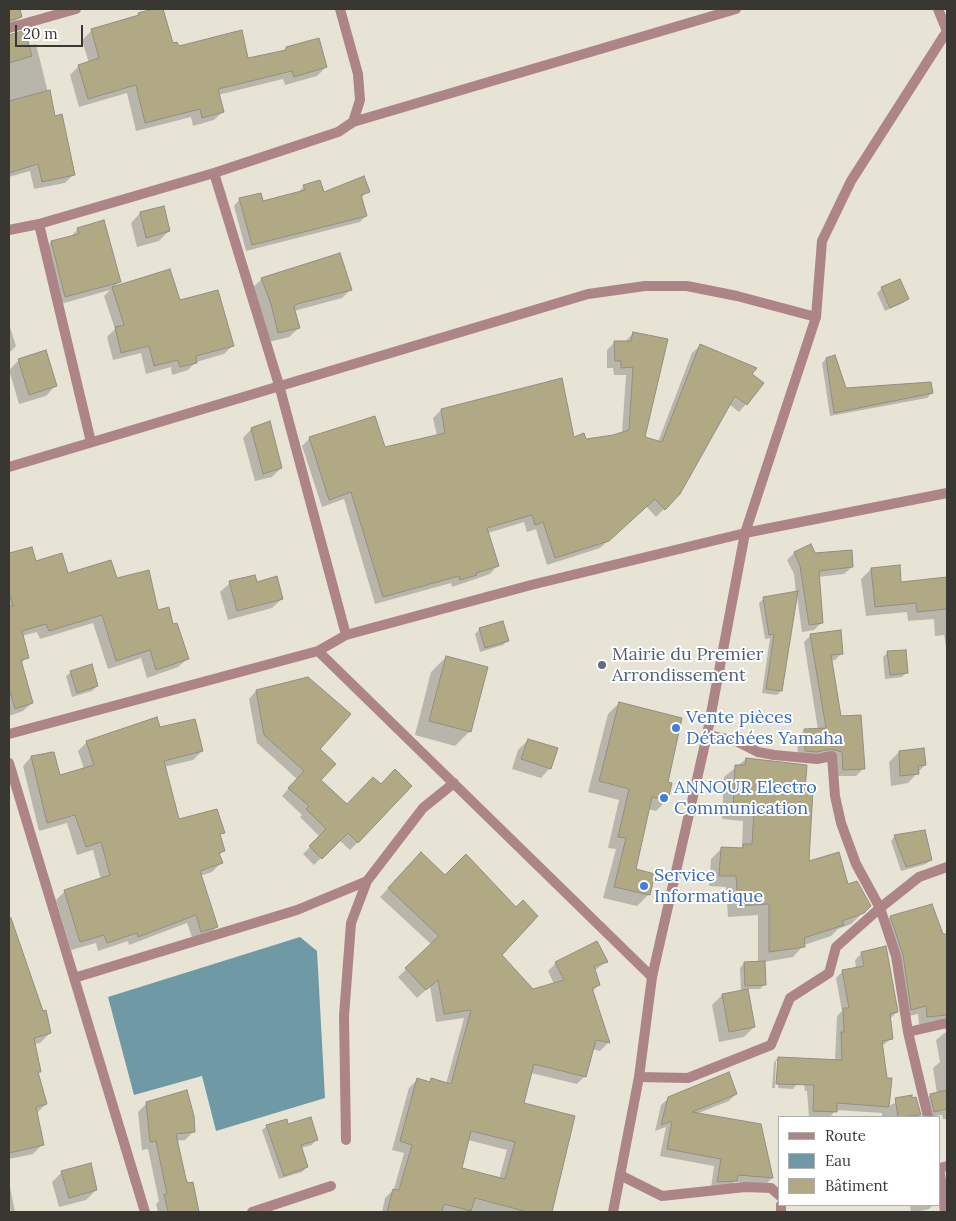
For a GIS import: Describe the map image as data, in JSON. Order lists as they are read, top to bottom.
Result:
{
  "places": [
    "Mairie du Premier Arrondissement",
    "Vente pièces Détachées Yamaha",
    "ANNOUR Electro Communication",
    "Service Informatique"
  ],
  "legend": ["Route", "Eau", "Bâtiment"],
  "scale_bar": "20 m"
}
